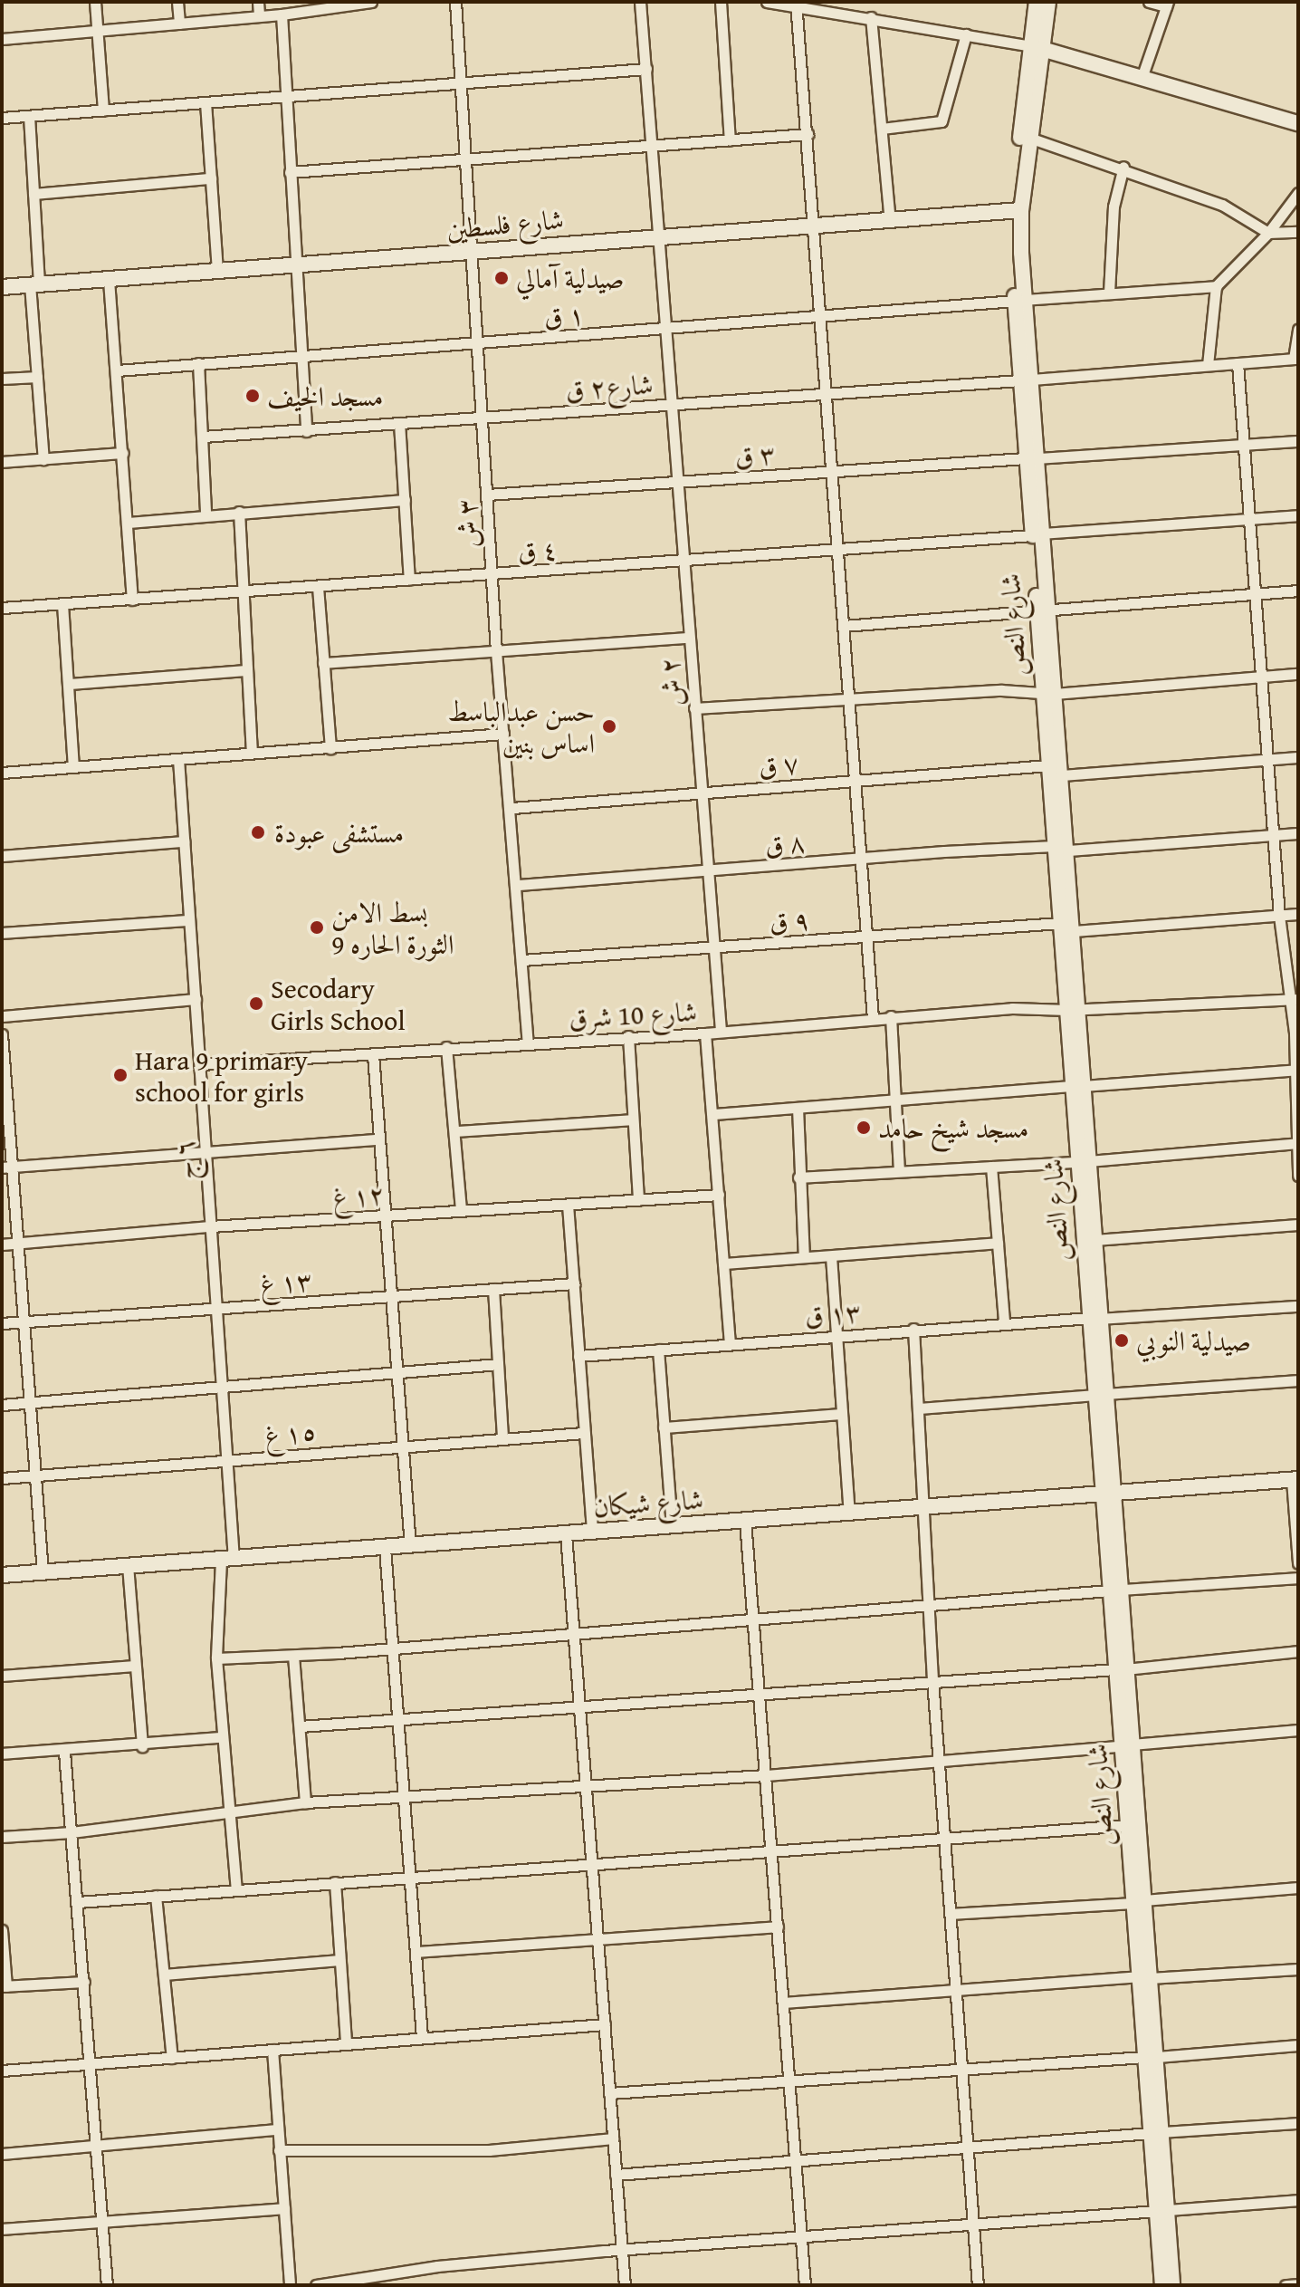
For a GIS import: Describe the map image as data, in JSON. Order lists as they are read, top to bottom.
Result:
{
  "streets": {
    "main road": ["شارع فلسطين", "شارع النص", "شارع شيكان"],
    "street": [
      "١ ق",
      "شارع٢ ق",
      "٣ ق",
      "٣ ش",
      "٤ ق",
      "٢ ش",
      "٧ ق",
      "٨ ق",
      "٩ ق",
      "شارع 10 شرق",
      "٦ ج",
      "١٢ غ",
      "١٣ غ",
      "١٣ ق",
      "١٥ غ"
    ]
  },
  "crossings": [
    ["شارع فلسطين", "٣ ش"],
    ["شارع فلسطين", "شارع النص"],
    ["شارع فلسطين", "٢ ش"],
    ["١ ق", "٣ ش"],
    ["١ ق", "شارع النص"],
    ["١ ق", "٢ ش"],
    ["شارع٢ ق", "٣ ش"],
    ["شارع٢ ق", "شارع النص"],
    ["شارع٢ ق", "٢ ش"],
    ["٣ ق", "٣ ش"],
    ["٣ ق", "شارع النص"],
    ["٣ ق", "٢ ش"],
    ["٣ ش", "٤ ق"],
    ["٣ ش", "٧ ق"],
    ["٣ ش", "٨ ق"],
    ["٣ ش", "٩ ق"],
    ["٣ ش", "شارع 10 شرق"],
    ["٤ ق", "شارع النص"],
    ["٤ ق", "٢ ش"],
    ["شارع النص", "٧ ق"],
    ["شارع النص", "٨ ق"],
    ["شارع النص", "٩ ق"],
    ["شارع النص", "شارع 10 شرق"],
    ["شارع النص", "١٣ ق"],
    ["شارع النص", "شارع شيكان"],
    ["٢ ش", "٧ ق"],
    ["٢ ش", "٨ ق"],
    ["٢ ش", "٩ ق"],
    ["٢ ش", "شارع 10 شرق"],
    ["شارع 10 شرق", "٦ ج"],
    ["٦ ج", "١٢ غ"],
    ["٦ ج", "١٣ غ"],
    ["٦ ج", "١٥ غ"],
    ["٦ ج", "شارع شيكان"]
  ],
  "places": [
    "صيدلية آمالي",
    "مسجد الخيف",
    "حسن عبدالباسط اساس بنين",
    "مستشفى عبودة",
    "بسط الامن الثورة الحاره 9",
    "Secodary Girls School",
    "Hara 9 primary school for girls",
    "مسجد شيخ حامد",
    "صيدلية النوبي"
  ]
}
